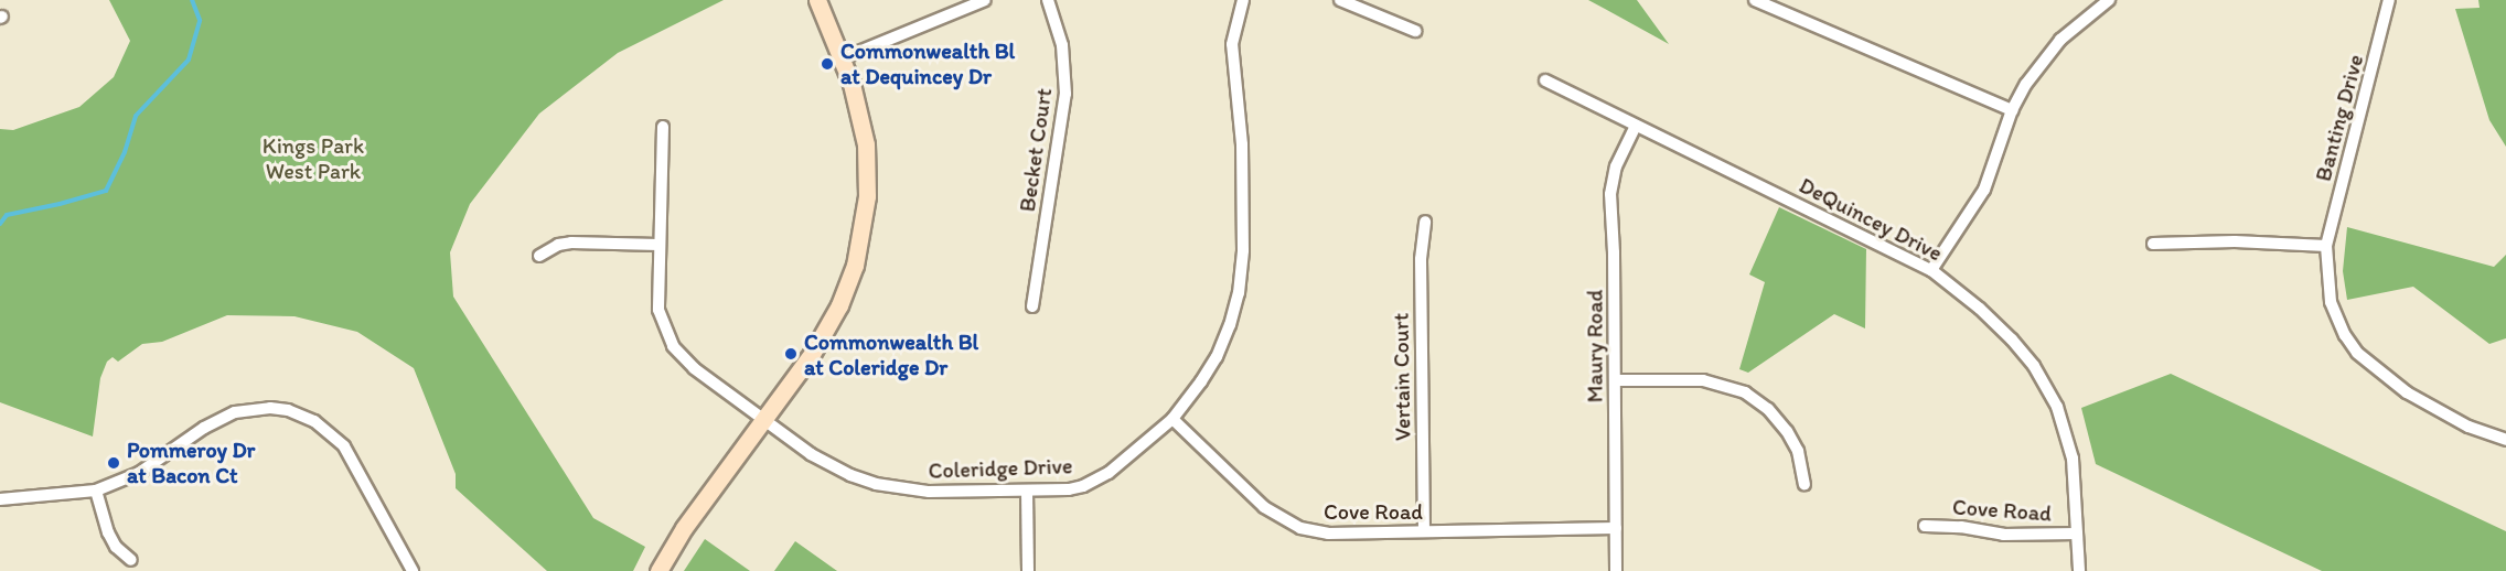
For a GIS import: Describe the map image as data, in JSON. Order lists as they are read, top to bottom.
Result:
{
  "streets": {
    "street": [
      "Banting Drive",
      "Becket Court",
      "DeQuincey Drive",
      "Maury Road",
      "Vertain Court",
      "Coleridge Drive",
      "Cove Road"
    ]
  },
  "crossings": [
    ["DeQuincey Drive", "Maury Road"],
    ["DeQuincey Drive", "Cove Road"],
    ["Maury Road", "Cove Road"],
    ["Vertain Court", "Cove Road"],
    ["Coleridge Drive", "Cove Road"]
  ],
  "parks": ["Kings Park West Park"],
  "places": ["Commonwealth Bl at Dequincey Dr", "Commonwealth Bl at Coleridge Dr", "Pommeroy Dr at Bacon Ct"]
}
